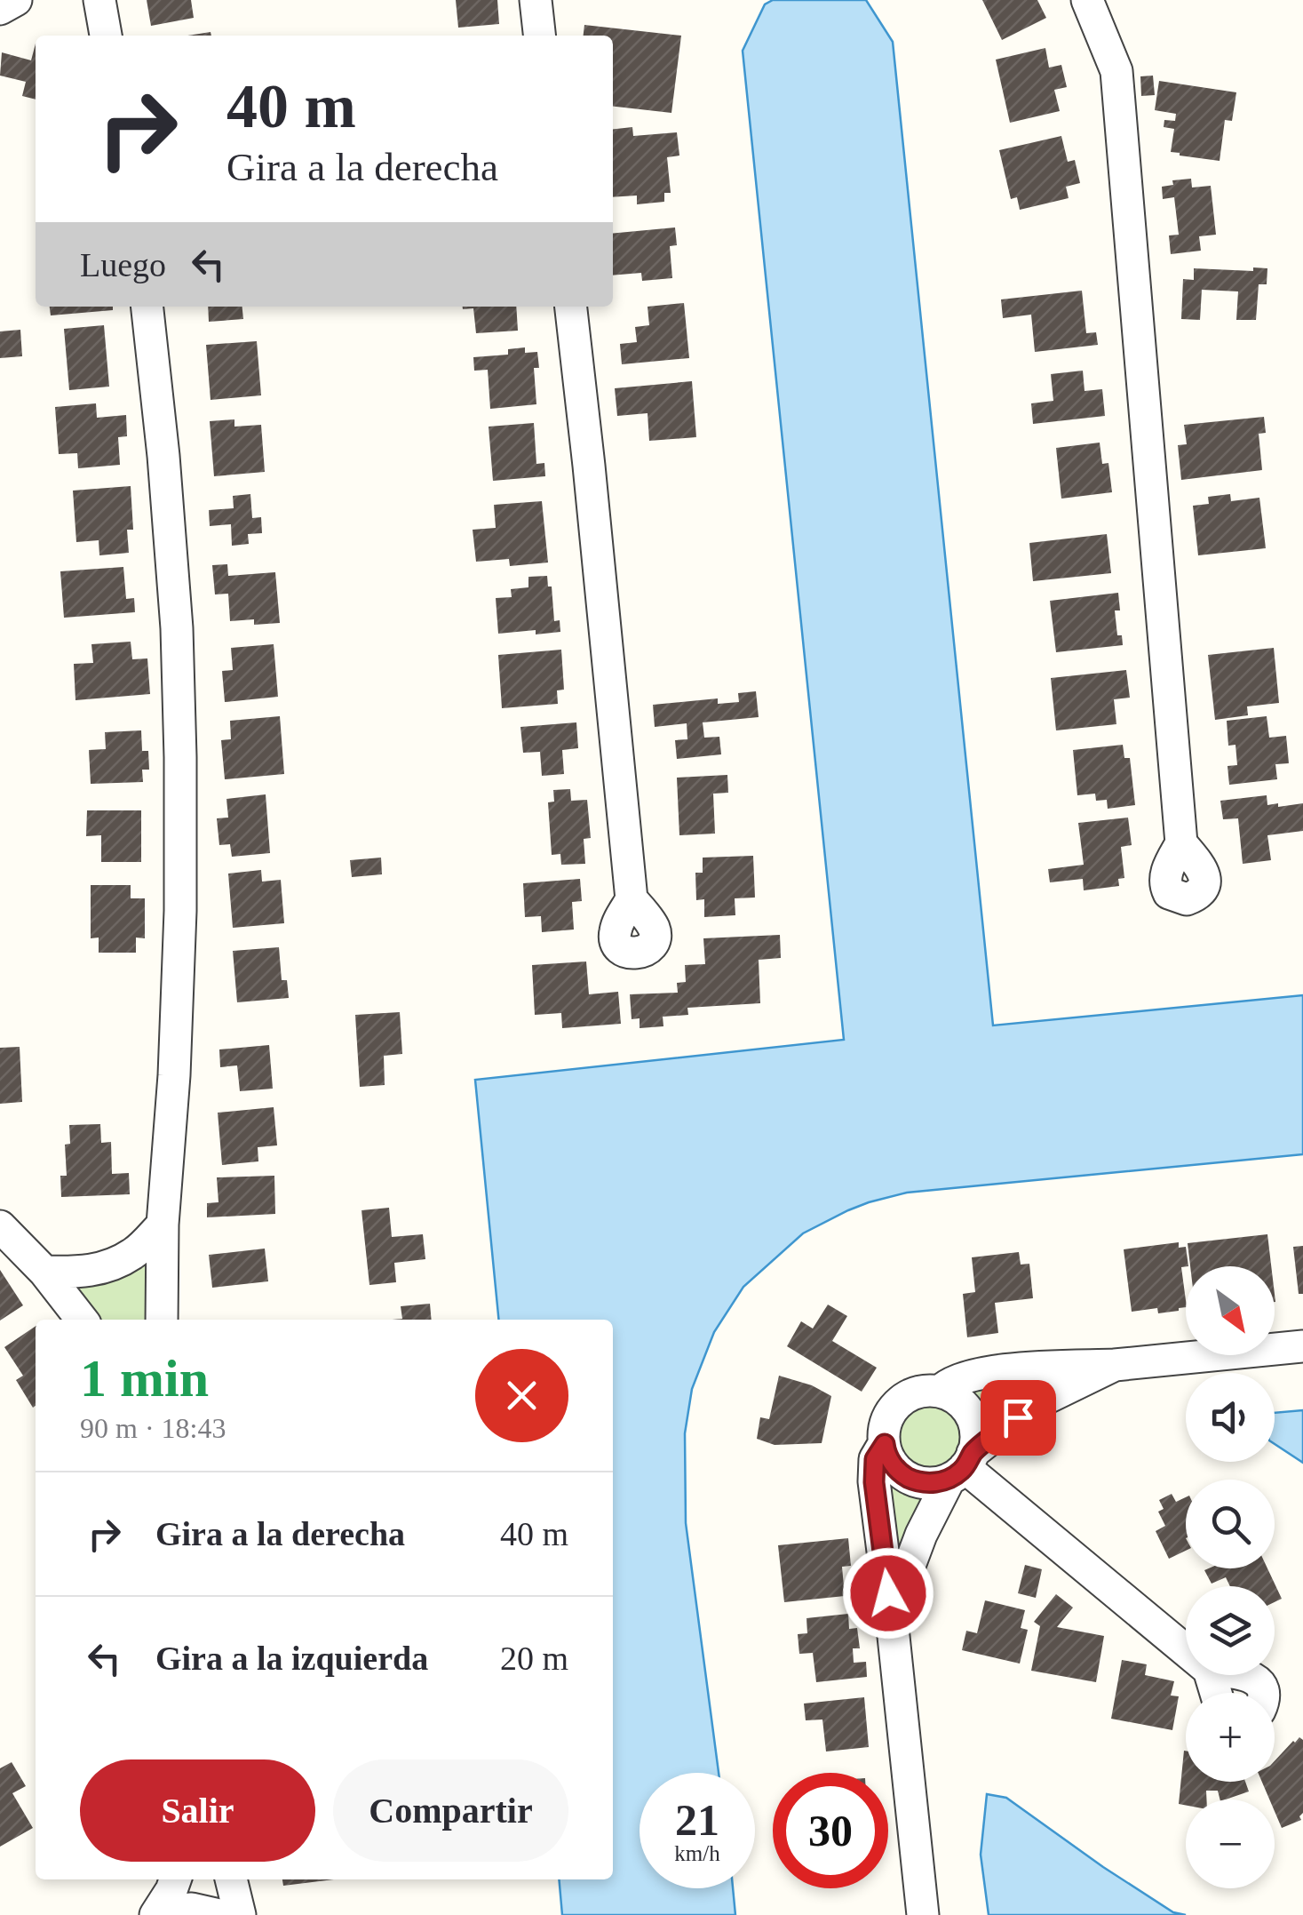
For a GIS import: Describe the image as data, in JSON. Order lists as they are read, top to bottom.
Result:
{
  "north": "bottom right",
  "page": {
    "turn": ["40 m", "Gira a la derecha"],
    "then": "Luego",
    "map_buttons": ["+", "−"],
    "heading": ["1 min", "90 m · 18:43"],
    "list": [
      {
        "name": "Gira a la derecha",
        "value": "40 m"
      },
      {
        "name": "Gira a la izquierda",
        "value": "20 m"
      }
    ],
    "buttons": ["Salir", "Compartir"],
    "speed": "21 km/h",
    "limit": "30"
  }
}
